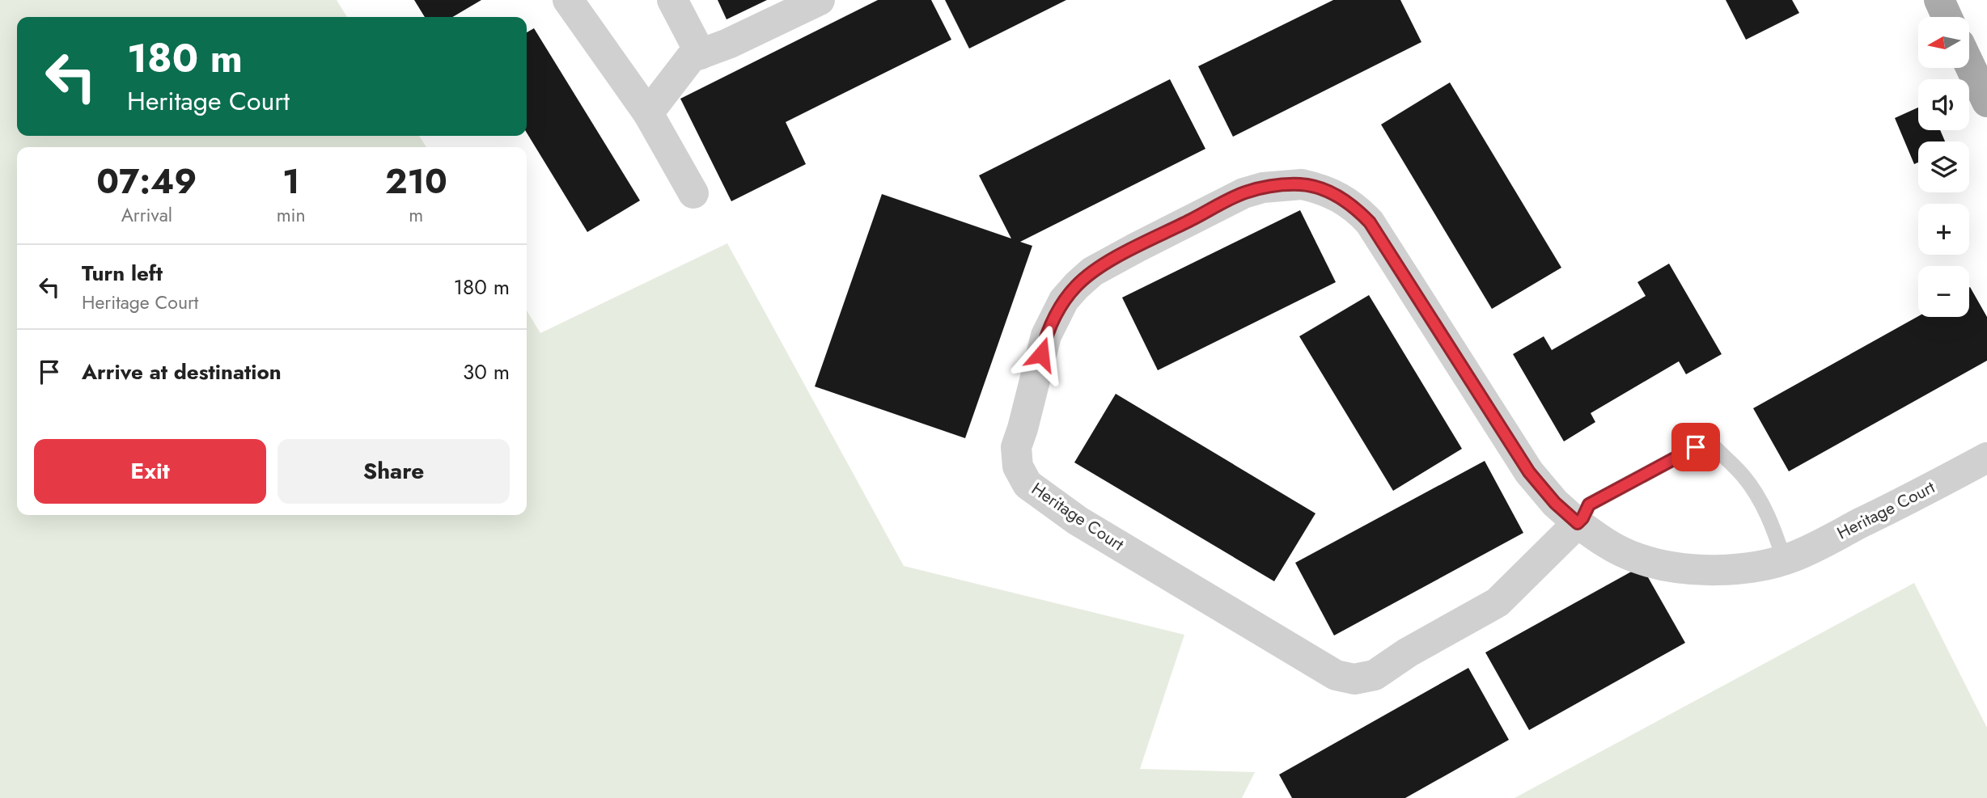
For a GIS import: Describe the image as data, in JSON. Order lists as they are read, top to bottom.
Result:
{
  "streets": {
    "street": ["Heritage Court"]
  },
  "north": "left",
  "page": {
    "map_buttons": ["+", "−"],
    "turn": ["180 m", "Heritage Court"],
    "eta": [
      "07:49",
      "Arrival",
      "1",
      "min",
      "210",
      "m"
    ],
    "list": [
      {
        "name": "Turn left",
        "note": "Heritage Court",
        "value": "180 m"
      },
      {
        "name": "Arrive at destination",
        "value": "30 m"
      }
    ],
    "buttons": ["Exit", "Share"]
  }
}
